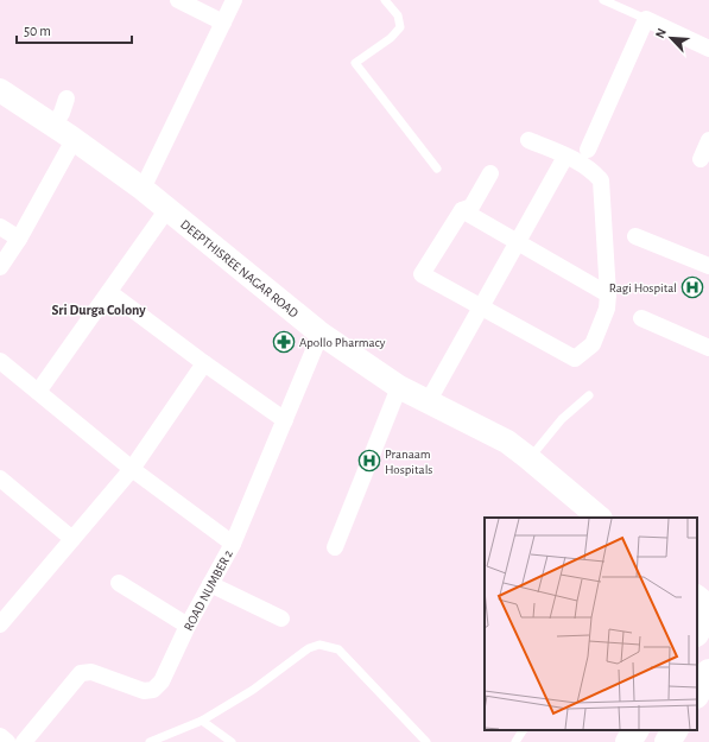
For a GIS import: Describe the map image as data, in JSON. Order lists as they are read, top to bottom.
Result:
{
  "streets": {
    "street": ["DEEPTHISREE NAGAR ROAD", "ROAD NUMBER 2"]
  },
  "crossings": [
    ["DEEPTHISREE NAGAR ROAD", "ROAD NUMBER 2"]
  ],
  "districts": ["Sri Durga Colony"],
  "places": {
    "hospital": ["Ragi Hospital", "Pranaam Hospitals"],
    "pharmacy": ["Apollo Pharmacy"]
  },
  "scale_bar": "50 m",
  "north": "top left"
}
